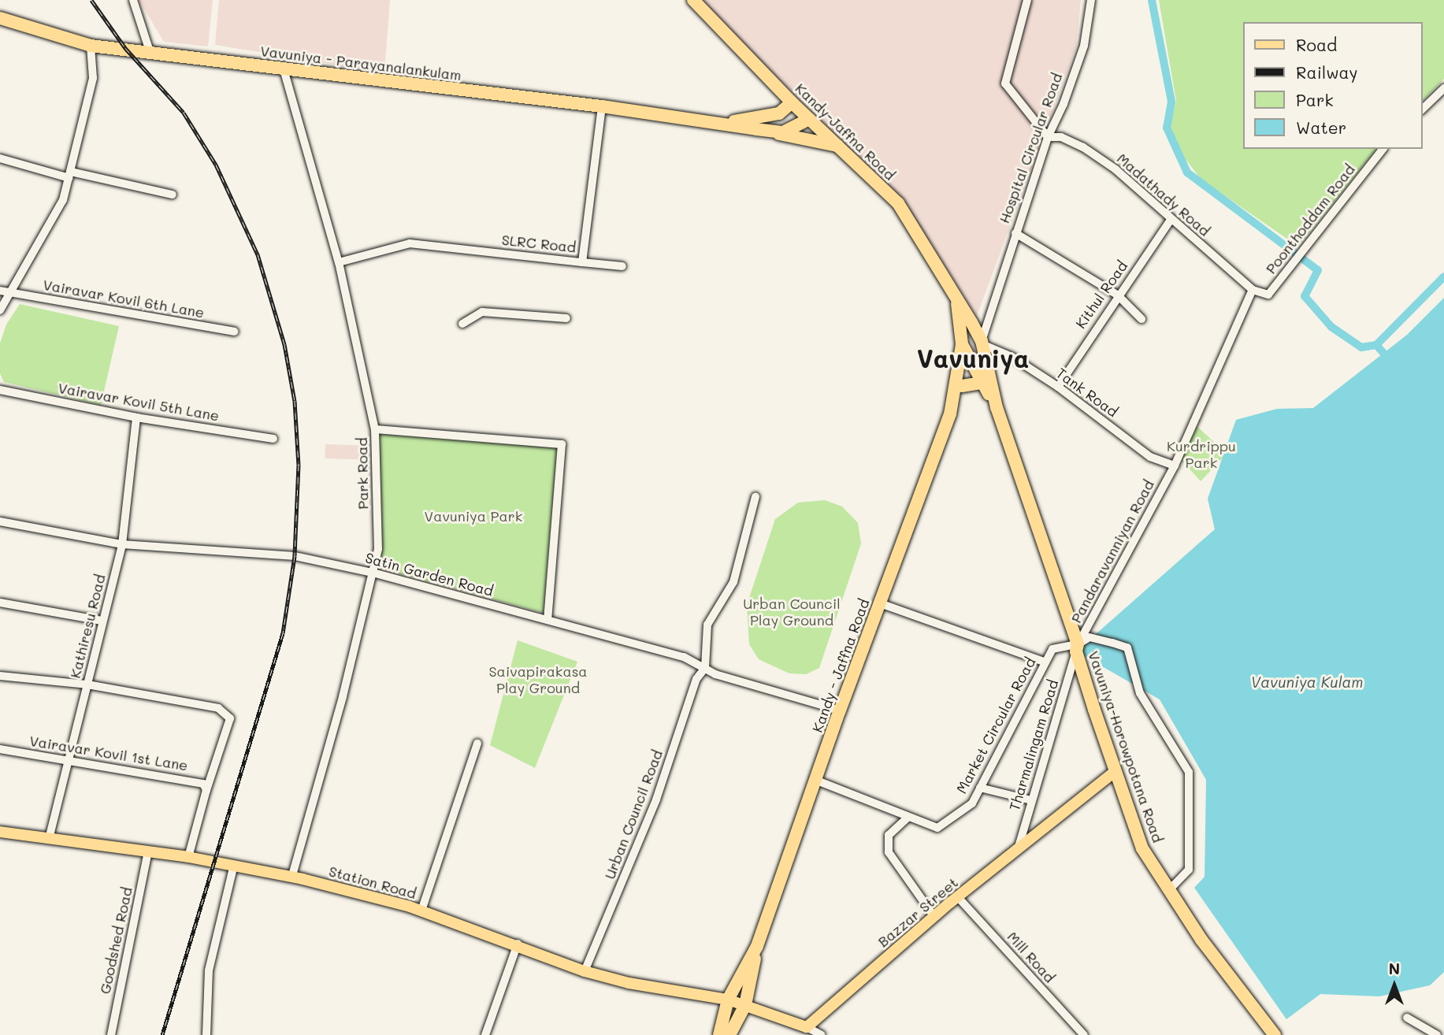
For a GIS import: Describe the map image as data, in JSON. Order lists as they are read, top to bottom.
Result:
{
  "streets": {
    "highway": [
      "Vavuniya - Parayanalankulam",
      "Kandy-Jaffna Road",
      "Hospital Circular Road",
      "Kandy - Jaffna Road",
      "Vavuniya-Horowpotana Road"
    ],
    "main road": ["Station Road", "Bazzar Street"],
    "street": [
      "Madathady Road",
      "Poonthoddam Road",
      "SLRC Road",
      "Kithul Road",
      "Vairavar Kovil 6th Lane",
      "Tank Road",
      "Vairavar Kovil 5th Lane",
      "Park Road",
      "Pandaravanniyan Road",
      "Satin Garden Road",
      "Kathiresu Road",
      "Market Circular Road",
      "Tharmalingam Road",
      "Vairavar Kovil 1st Lane",
      "Urban Council Road",
      "Goodshed Road",
      "Mill Road"
    ]
  },
  "crossings": [
    ["Vavuniya - Parayanalankulam", "SLRC Road"],
    ["Vavuniya - Parayanalankulam", "Park Road"],
    ["Kandy-Jaffna Road", "Hospital Circular Road"],
    ["Kandy-Jaffna Road", "Tank Road"],
    ["Kandy-Jaffna Road", "Kandy - Jaffna Road"],
    ["Kandy-Jaffna Road", "Vavuniya-Horowpotana Road"],
    ["Hospital Circular Road", "Madathady Road"],
    ["Hospital Circular Road", "Tank Road"],
    ["Hospital Circular Road", "Kandy - Jaffna Road"],
    ["Hospital Circular Road", "Vavuniya-Horowpotana Road"],
    ["Madathady Road", "Poonthoddam Road"],
    ["Madathady Road", "Kithul Road"],
    ["Madathady Road", "Pandaravanniyan Road"],
    ["Poonthoddam Road", "Pandaravanniyan Road"],
    ["SLRC Road", "Park Road"],
    ["Kithul Road", "Tank Road"],
    ["Tank Road", "Pandaravanniyan Road"],
    ["Tank Road", "Kandy - Jaffna Road"],
    ["Tank Road", "Vavuniya-Horowpotana Road"],
    ["Vairavar Kovil 5th Lane", "Kathiresu Road"],
    ["Park Road", "Satin Garden Road"],
    ["Park Road", "Station Road"],
    ["Pandaravanniyan Road", "Market Circular Road"],
    ["Pandaravanniyan Road", "Tharmalingam Road"],
    ["Pandaravanniyan Road", "Vavuniya-Horowpotana Road"],
    ["Satin Garden Road", "Kathiresu Road"],
    ["Satin Garden Road", "Kandy - Jaffna Road"],
    ["Satin Garden Road", "Urban Council Road"],
    ["Kathiresu Road", "Vairavar Kovil 1st Lane"],
    ["Kathiresu Road", "Station Road"],
    ["Kandy - Jaffna Road", "Market Circular Road"],
    ["Kandy - Jaffna Road", "Vavuniya-Horowpotana Road"],
    ["Kandy - Jaffna Road", "Station Road"],
    ["Market Circular Road", "Tharmalingam Road"],
    ["Market Circular Road", "Vavuniya-Horowpotana Road"],
    ["Tharmalingam Road", "Vavuniya-Horowpotana Road"],
    ["Tharmalingam Road", "Bazzar Street"],
    ["Vavuniya-Horowpotana Road", "Bazzar Street"],
    ["Urban Council Road", "Station Road"],
    ["Station Road", "Goodshed Road"],
    ["Bazzar Street", "Mill Road"]
  ],
  "districts": ["Vavuniya"],
  "water": ["Vavuniya Kulam"],
  "parks": [
    "Kurdrippu Park",
    "Vavuniya Park",
    "Urban Council Play Ground",
    "Saivapirakasa Play Ground"
  ],
  "legend": [
    "Road",
    "Railway",
    "Park",
    "Water"
  ],
  "north": "top"
}
